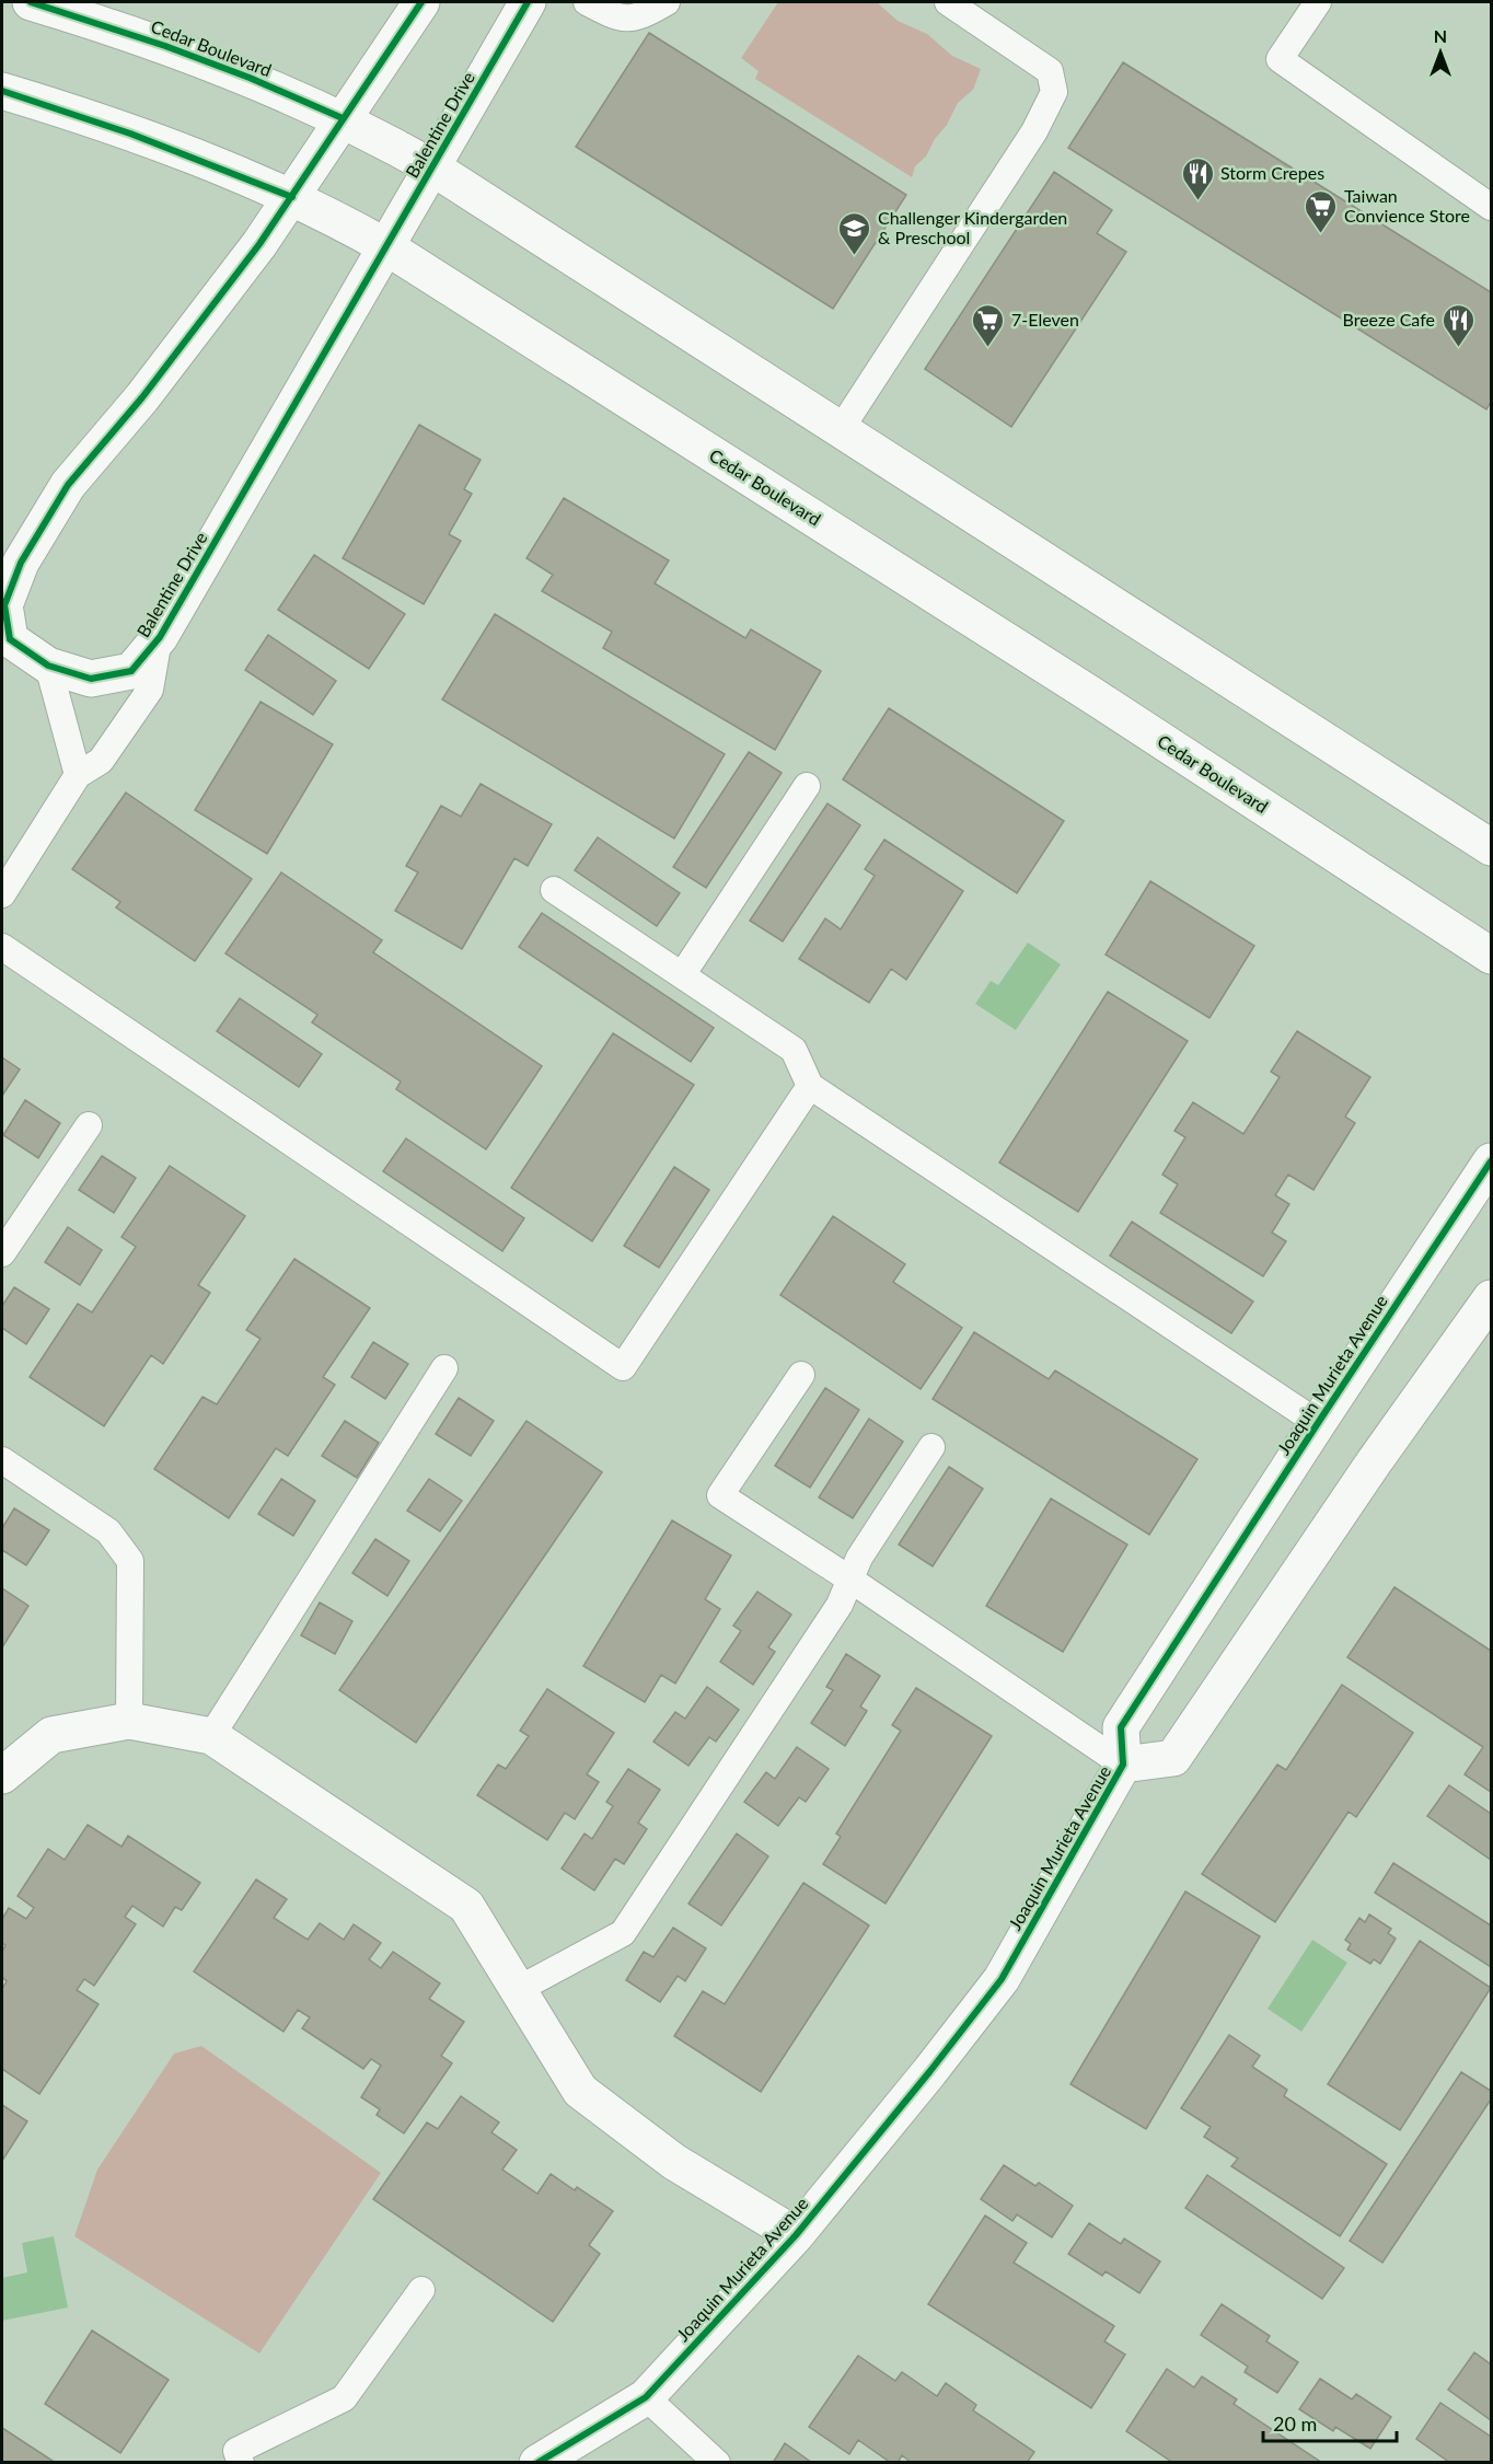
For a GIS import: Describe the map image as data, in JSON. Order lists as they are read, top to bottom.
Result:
{
  "streets": {
    "street": ["Cedar Boulevard", "Balentine Drive", "Joaquin Murieta Avenue"]
  },
  "crossings": [
    ["Cedar Boulevard", "Balentine Drive"]
  ],
  "places": {
    "restaurant": ["Storm Crepes", "Breeze Cafe"],
    "supermarket": ["Taiwan Convience Store", "7-Eleven"],
    "school or university": ["Challenger Kindergarden & Preschool"]
  },
  "scale_bar": "20 m",
  "north": "top"
}
